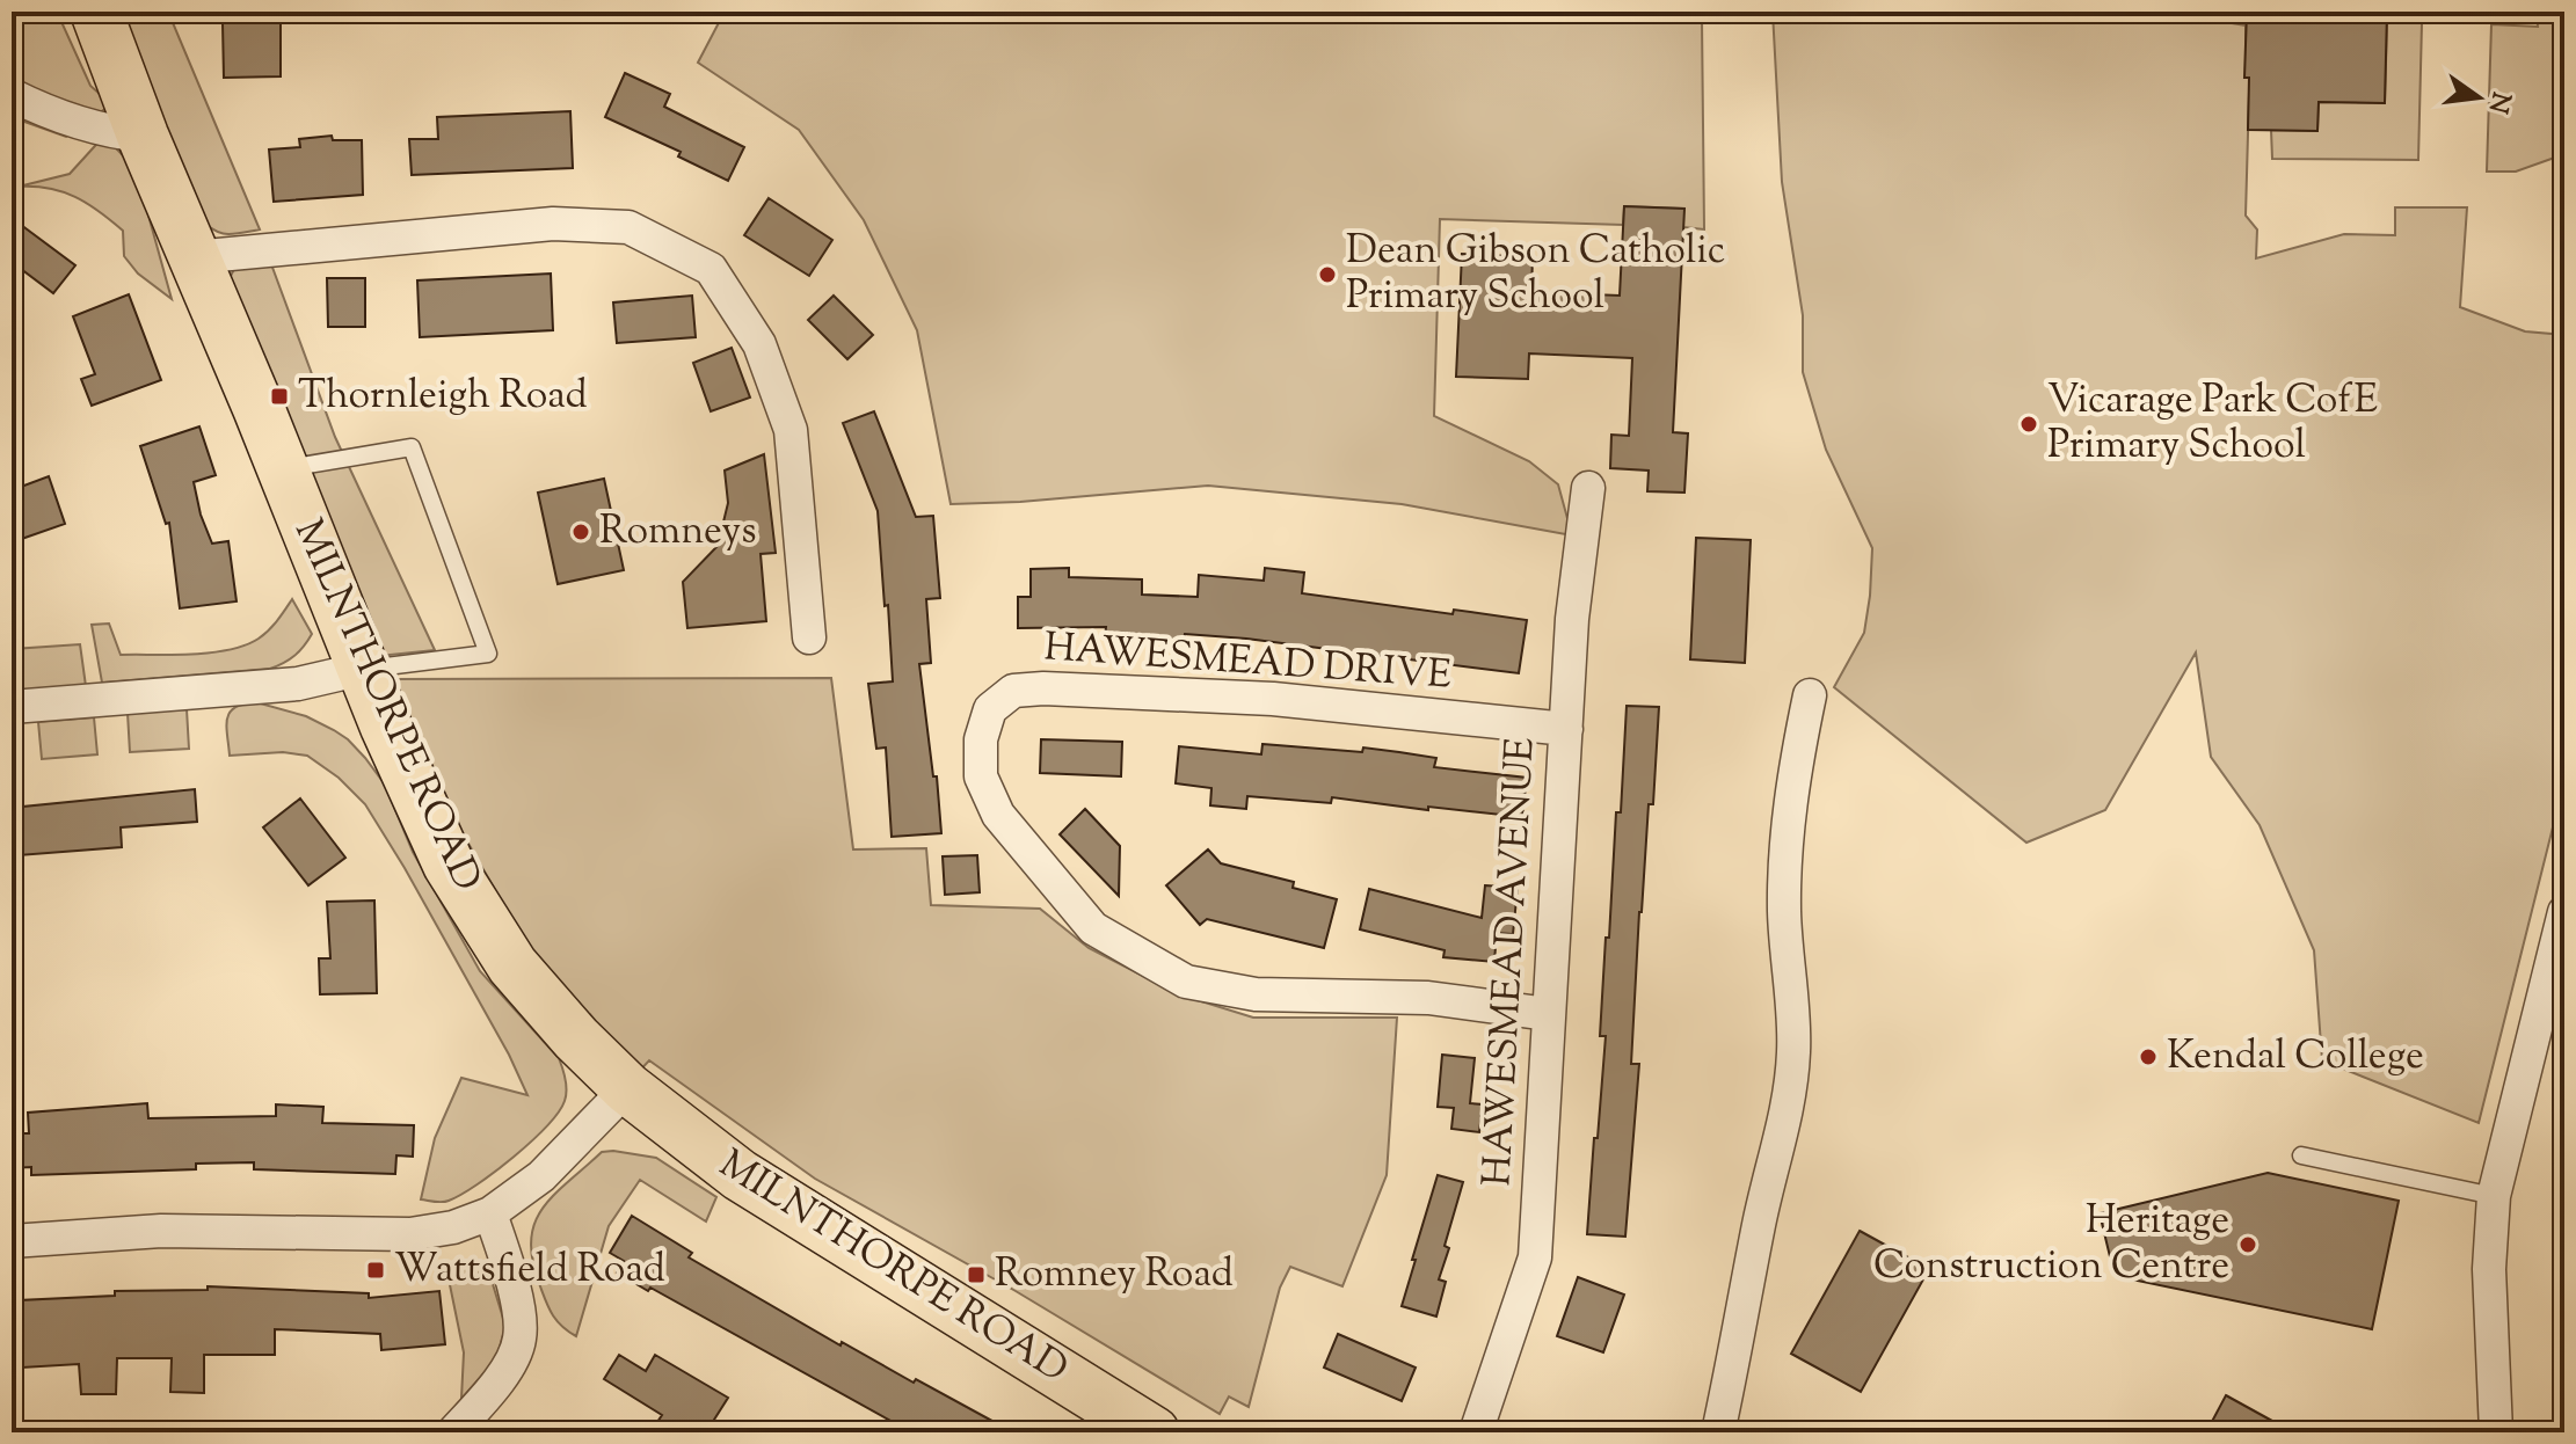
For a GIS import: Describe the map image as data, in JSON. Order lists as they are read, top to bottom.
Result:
{
  "streets": {
    "highway": ["MILNTHORPE ROAD"],
    "street": ["HAWESMEAD DRIVE", "HAWESMEAD AVENUE"]
  },
  "crossings": [
    ["HAWESMEAD DRIVE", "HAWESMEAD AVENUE"]
  ],
  "places": {
    "other": [
      "Dean Gibson Catholic Primary School",
      "Vicarage Park CofE Primary School",
      "Romneys",
      "Kendal College",
      "Heritage Construction Centre"
    ],
    "transit": ["Thornleigh Road", "Wattsfield Road", "Romney Road"]
  },
  "north": "right"
}
